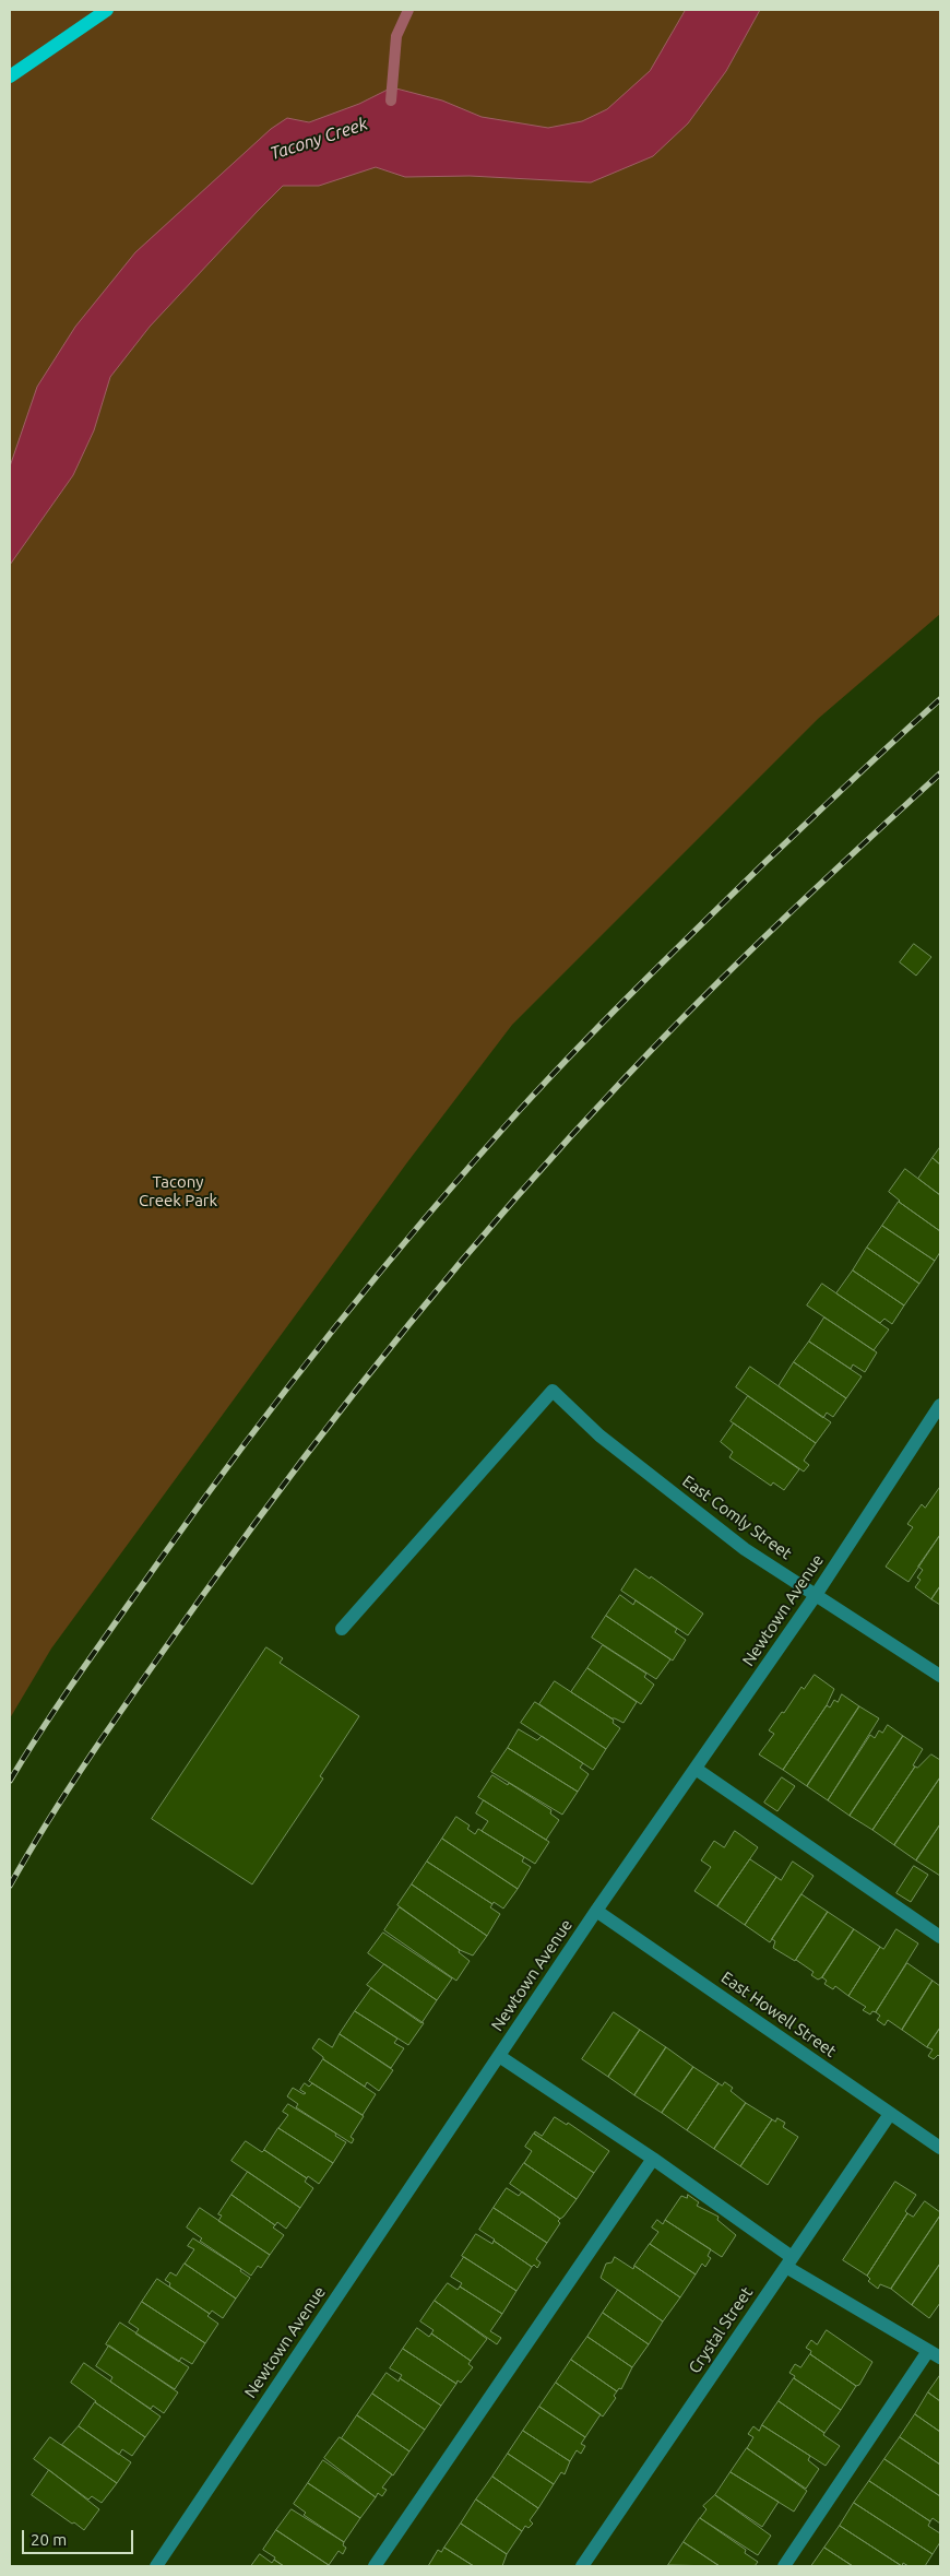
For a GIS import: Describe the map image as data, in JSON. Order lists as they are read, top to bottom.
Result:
{
  "streets": {
    "street": [
      "East Comly Street",
      "Newtown Avenue",
      "East Howell Street",
      "Crystal Street"
    ]
  },
  "crossings": [
    ["East Comly Street", "Newtown Avenue"],
    ["Newtown Avenue", "East Howell Street"],
    ["East Howell Street", "Crystal Street"]
  ],
  "water": ["Tacony Creek"],
  "parks": ["Tacony Creek Park"],
  "scale_bar": "20 m"
}
